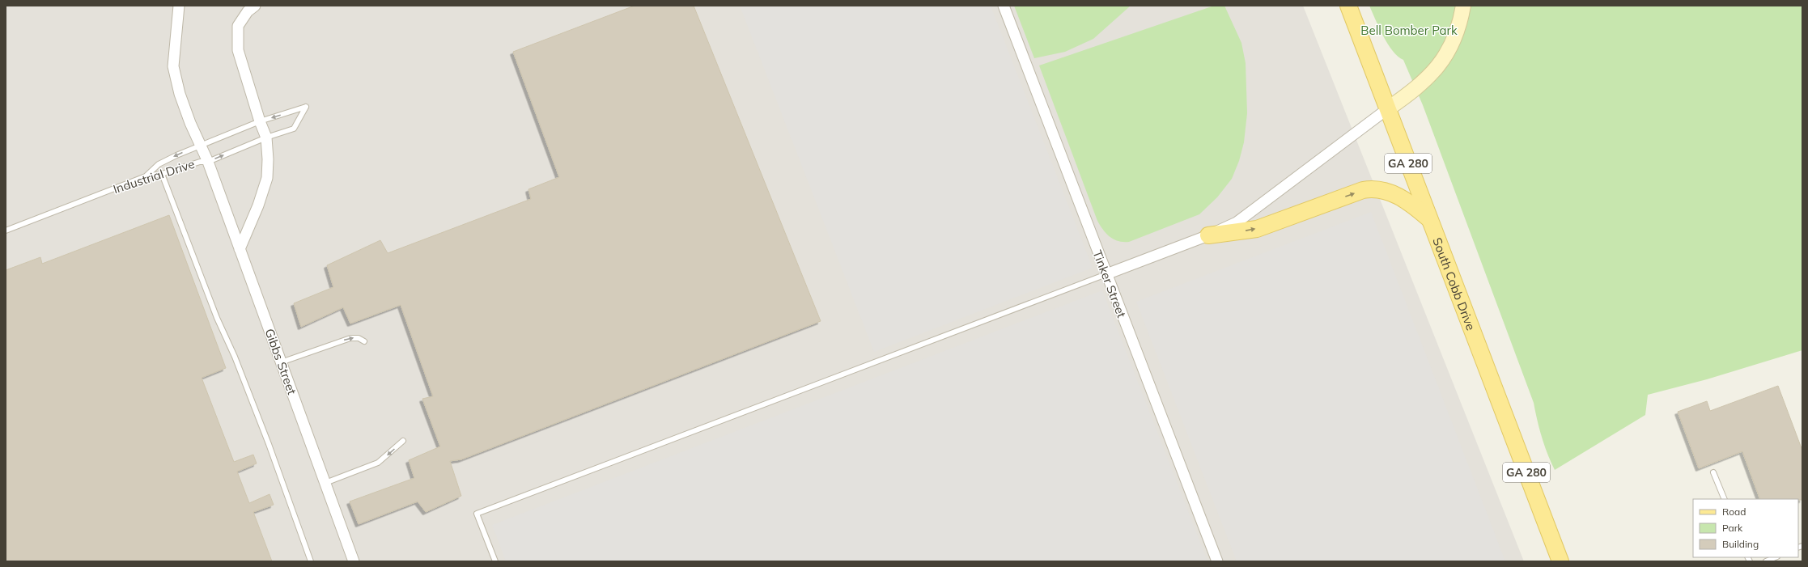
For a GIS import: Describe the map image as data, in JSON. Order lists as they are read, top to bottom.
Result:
{
  "streets": {
    "main road": ["GA 280", "South Cobb Drive"],
    "street": ["Tinker Street", "Gibbs Street"],
    "lane": ["Industrial Drive"]
  },
  "crossings": [
    ["Industrial Drive", "Gibbs Street"]
  ],
  "parks": ["Bell Bomber Park"],
  "legend": ["Road", "Park", "Building"]
}
